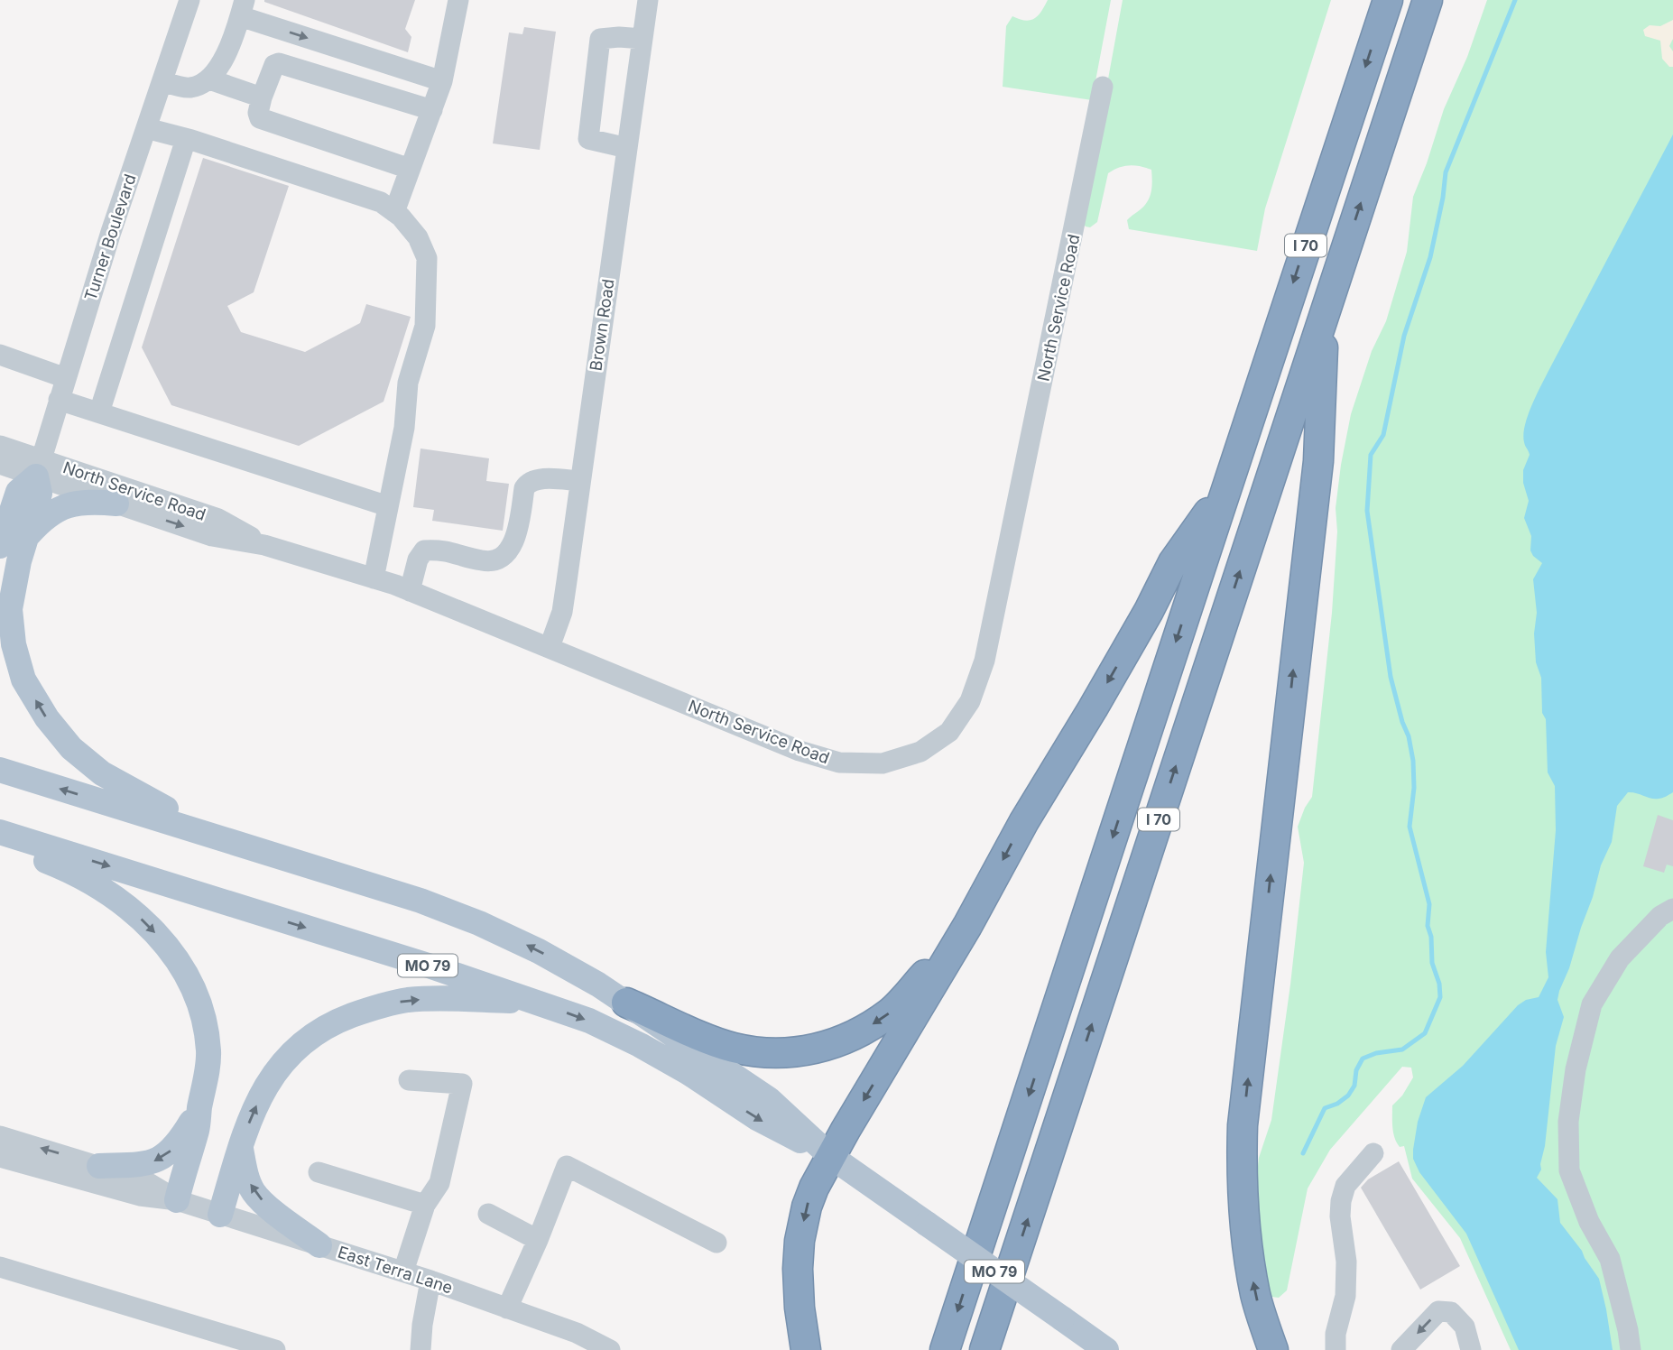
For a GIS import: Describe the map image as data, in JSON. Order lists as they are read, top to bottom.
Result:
{
  "streets": {
    "highway": ["I 70"],
    "main road": ["MO 79"],
    "street": [
      "Turner Boulevard",
      "North Service Road",
      "Brown Road",
      "East Terra Lane"
    ]
  },
  "crossings": [
    ["Turner Boulevard", "North Service Road"],
    ["North Service Road", "Brown Road"]
  ]
}
